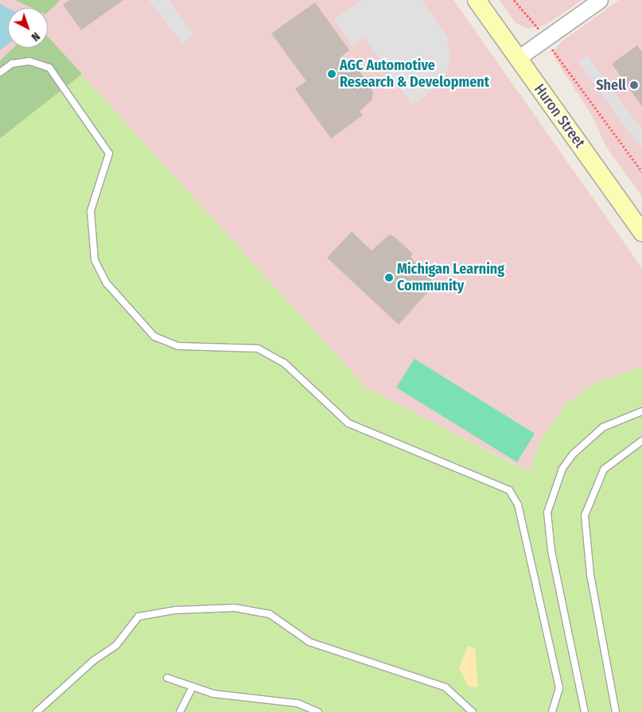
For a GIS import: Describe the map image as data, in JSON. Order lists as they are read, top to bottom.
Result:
{
  "streets": {
    "main road": ["Huron Street"]
  },
  "places": ["AGC Automotive Research & Development", "Shell", "Michigan Learning Community"],
  "north": "bottom right"
}
